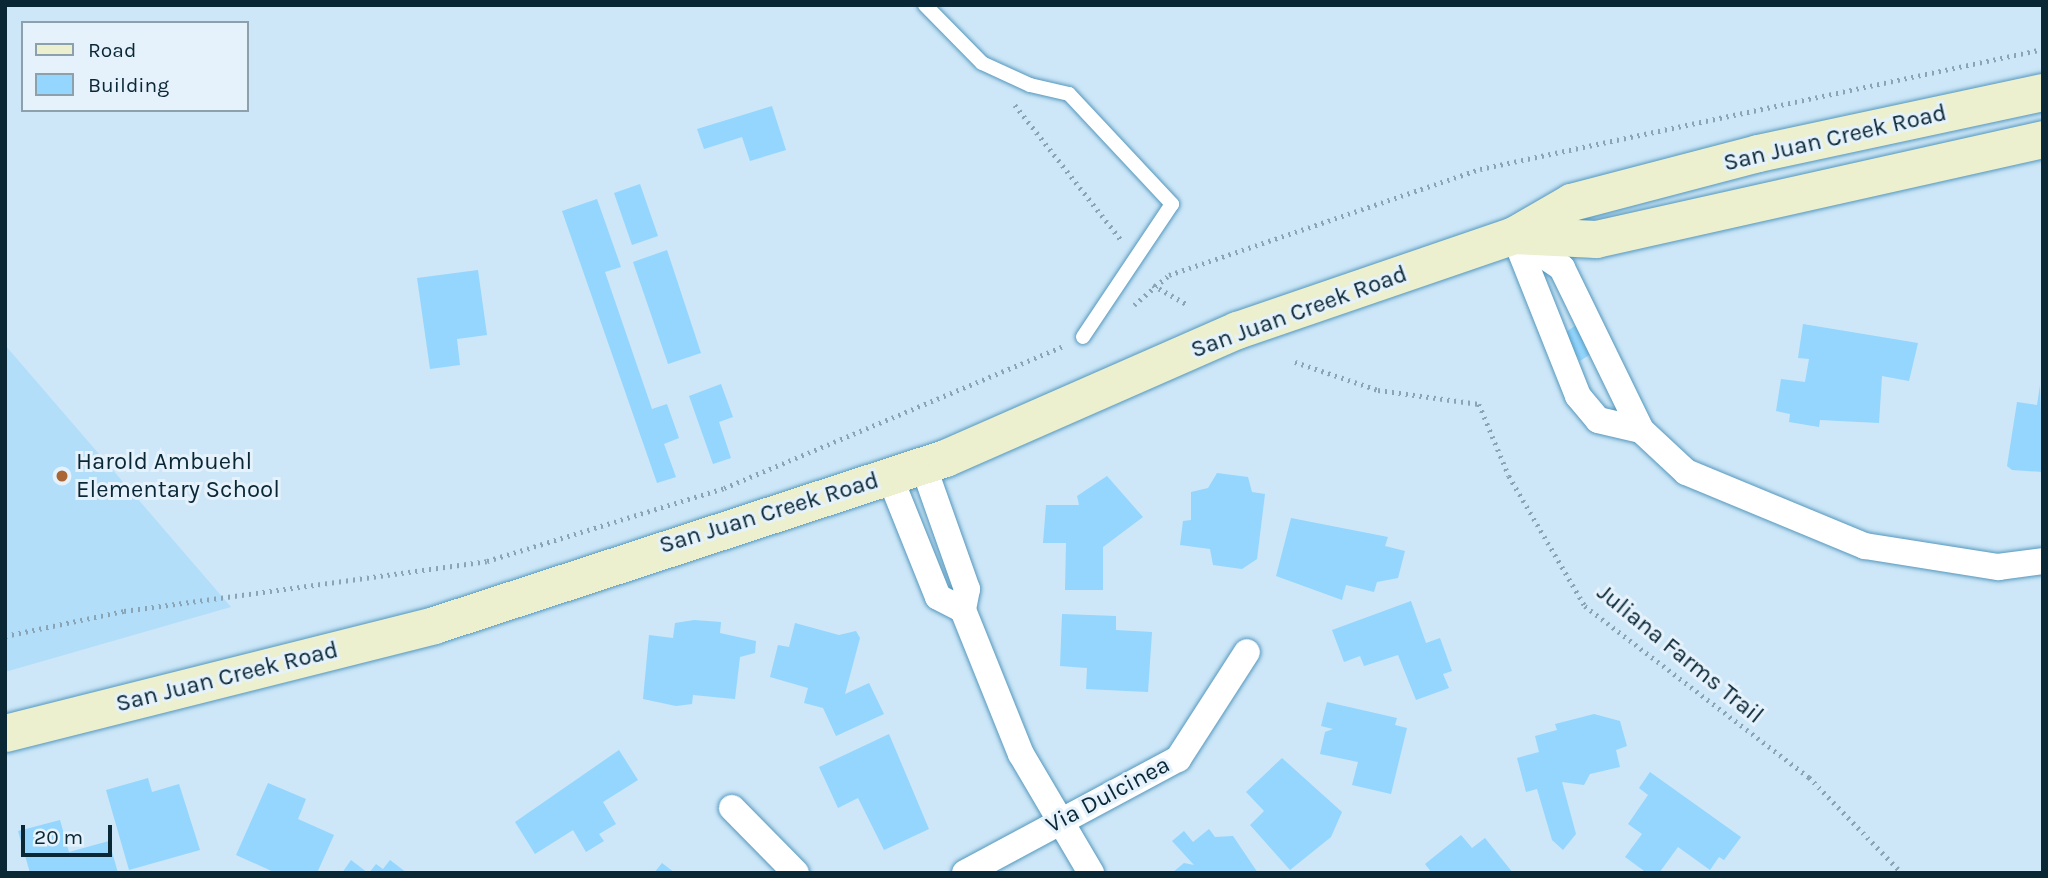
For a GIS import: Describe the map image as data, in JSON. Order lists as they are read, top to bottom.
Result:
{
  "streets": {
    "street": ["San Juan Creek Road", "Via Dulcinea"],
    "path": ["Juliana Farms Trail"]
  },
  "places": ["Harold Ambuehl Elementary School"],
  "legend": ["Road", "Building"],
  "scale_bar": "20 m"
}
